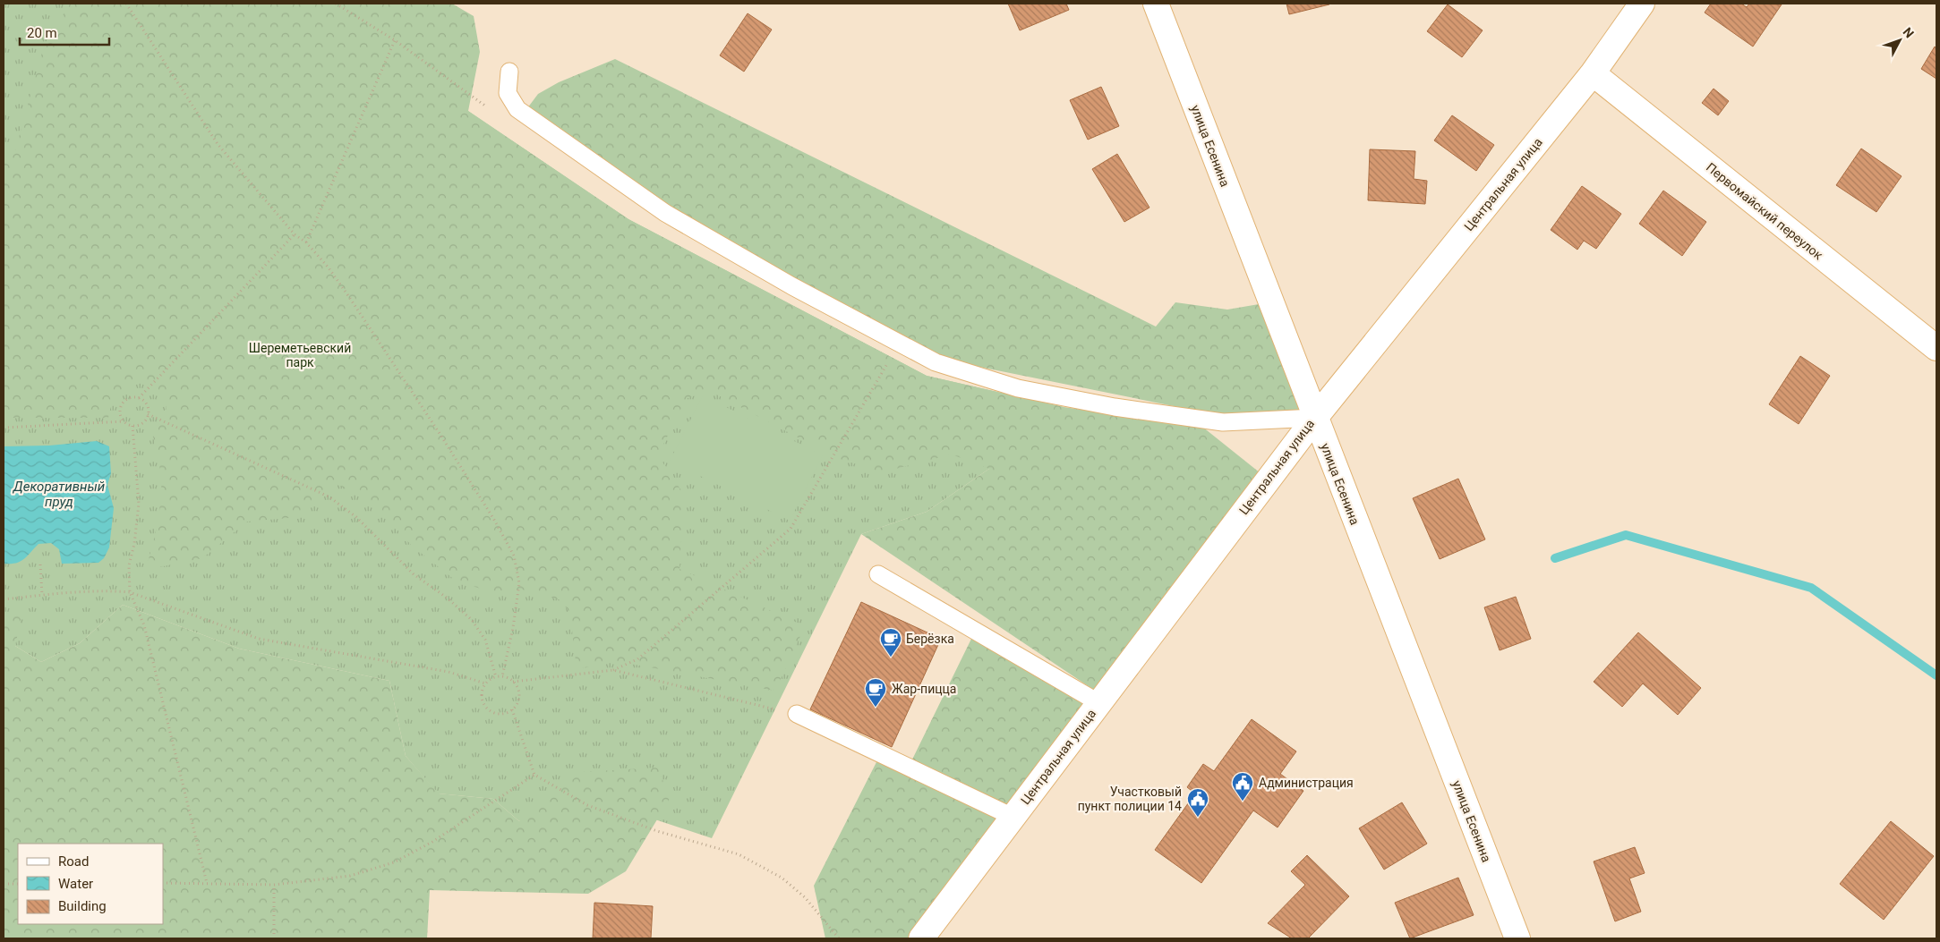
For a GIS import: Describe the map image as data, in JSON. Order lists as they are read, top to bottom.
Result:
{
  "streets": {
    "street": ["улица Есенина", "Центральная улица", "Первомайский переулок"]
  },
  "crossings": [
    ["улица Есенина", "Центральная улица"],
    ["Центральная улица", "Первомайский переулок"]
  ],
  "water": ["Декоративный пруд"],
  "parks": ["Шереметьевский парк"],
  "places": {
    "cafe": ["Берёзка", "Жар-пицца"],
    "public building": ["Администрация", "Участковый пункт полиции 14"]
  },
  "legend": ["Road", "Water", "Building"],
  "scale_bar": "20 m",
  "north": "top right"
}
